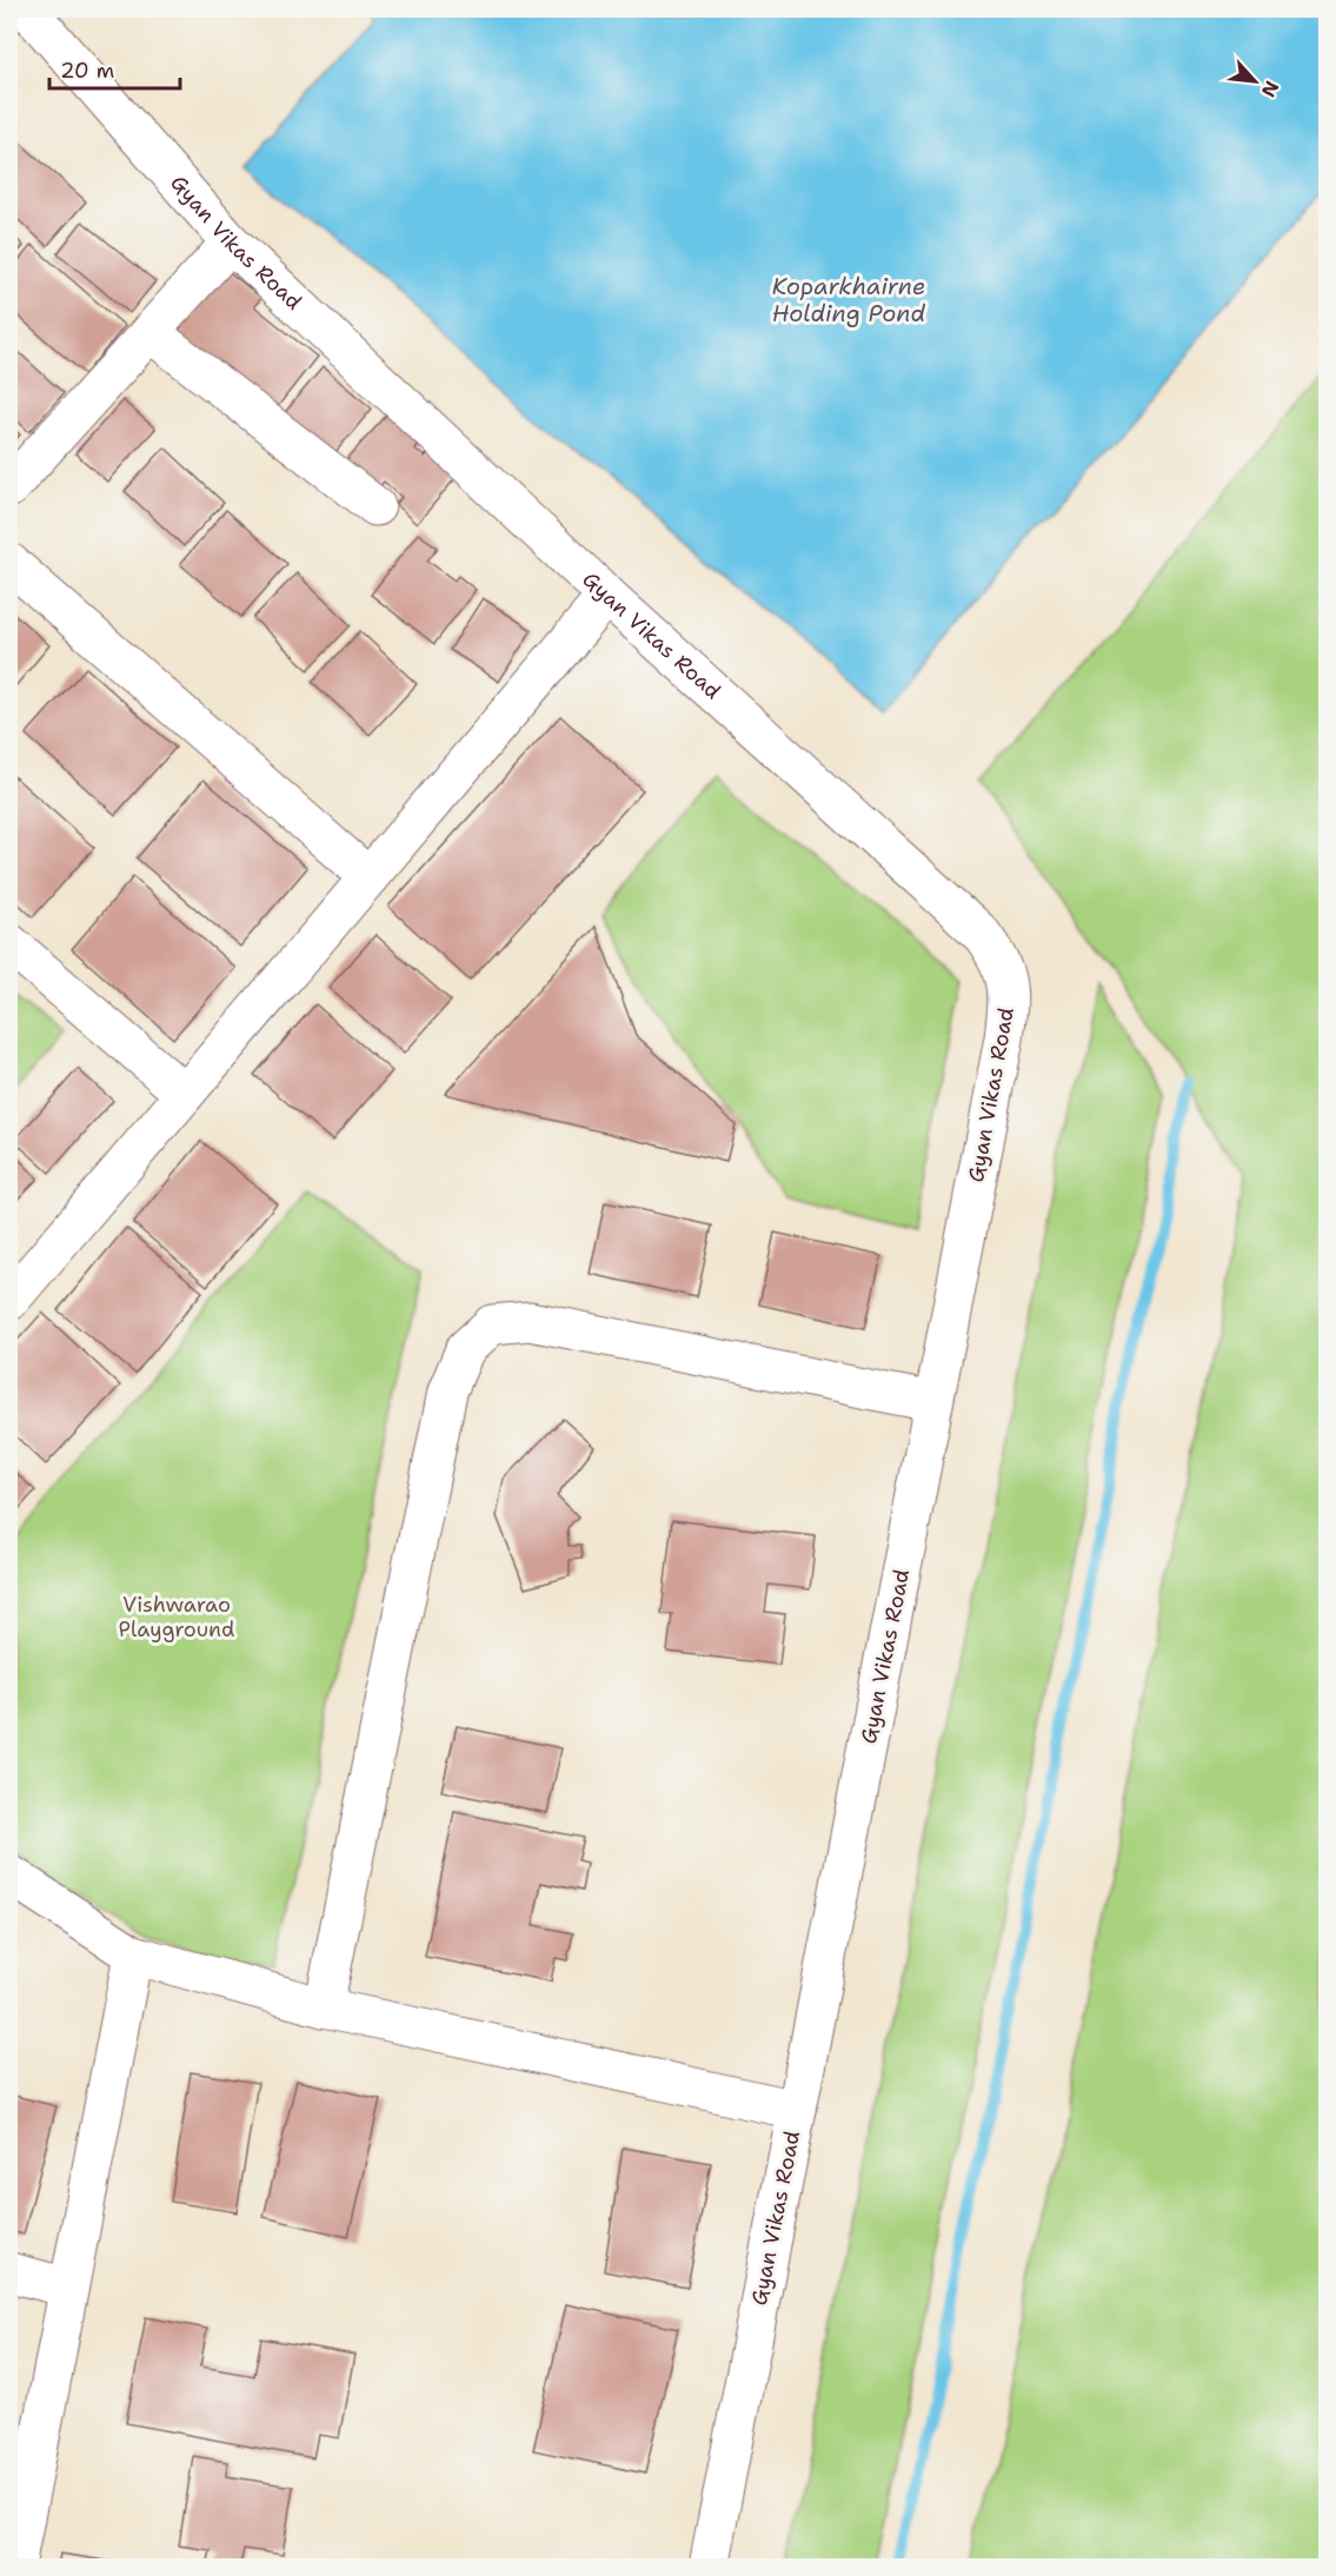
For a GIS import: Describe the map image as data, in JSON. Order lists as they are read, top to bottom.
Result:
{
  "streets": {
    "street": ["Gyan Vikas Road"]
  },
  "water": ["Koparkhairne Holding Pond"],
  "parks": ["Vishwarao Playground"],
  "scale_bar": "20 m",
  "north": "bottom right"
}
